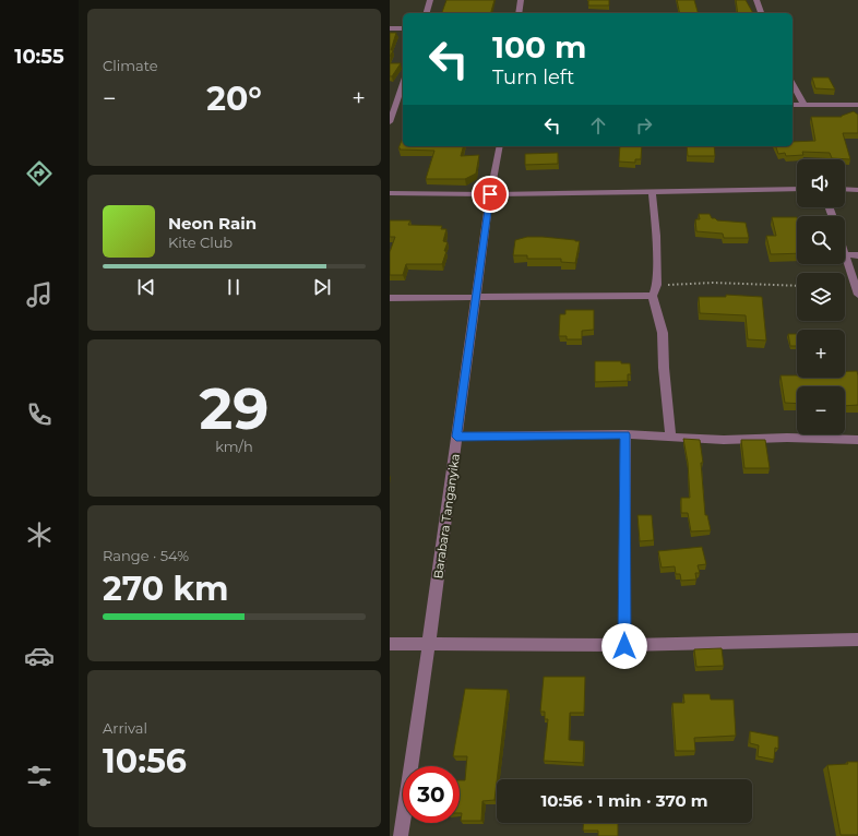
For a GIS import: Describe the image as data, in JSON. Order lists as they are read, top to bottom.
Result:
{
  "streets": {
    "street": ["Barabara Tanganyika"]
  },
  "page": {
    "tabs": "10:55",
    "tile": [
      "Climate",
      ["29", "km/h"],
      ["Range · 54%", "270 km"],
      ["Arrival", "10:56"]
    ],
    "turn": ["100 m", "Turn left"],
    "heat": ["−", "20°", "+"],
    "map_buttons": ["+", "−"],
    "song": ["Neon Rain", "Kite Club"],
    "limit": "30",
    "trip": "10:56 · 1 min · 370 m"
  }
}
